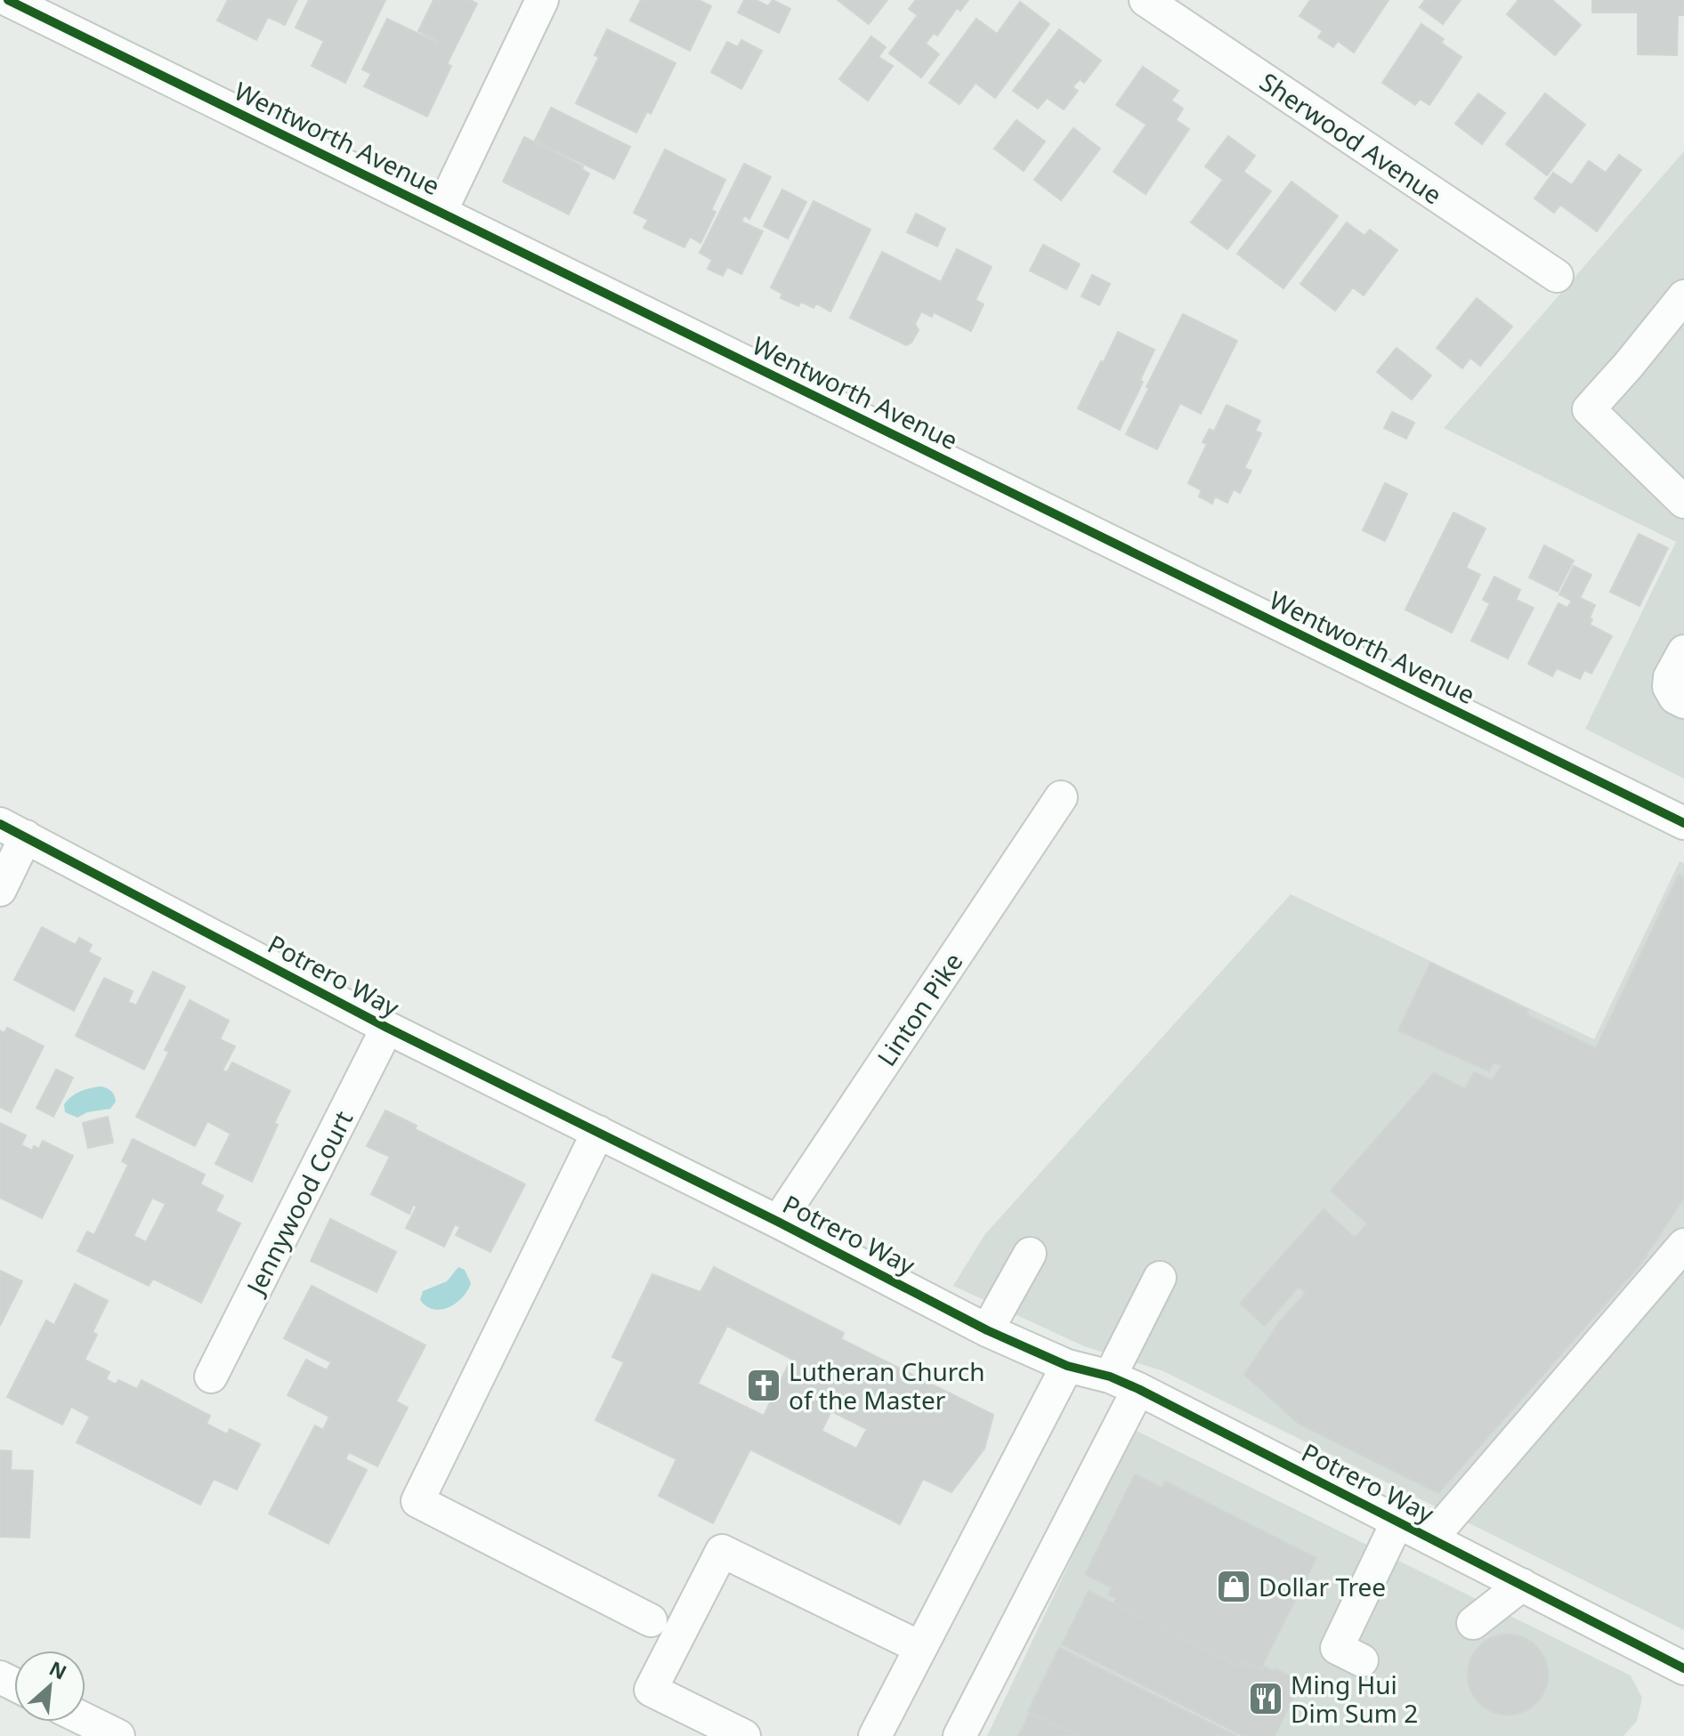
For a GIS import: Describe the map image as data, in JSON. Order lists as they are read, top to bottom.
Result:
{
  "streets": {
    "street": [
      "Wentworth Avenue",
      "Sherwood Avenue",
      "Potrero Way",
      "Linton Pike",
      "Jennywood Court"
    ]
  },
  "crossings": [
    ["Potrero Way", "Linton Pike"],
    ["Potrero Way", "Jennywood Court"]
  ],
  "places": {
    "church": ["Lutheran Church of the Master"],
    "shop": ["Dollar Tree"],
    "restaurant": ["Ming Hui Dim Sum 2"]
  },
  "north": "top right"
}
